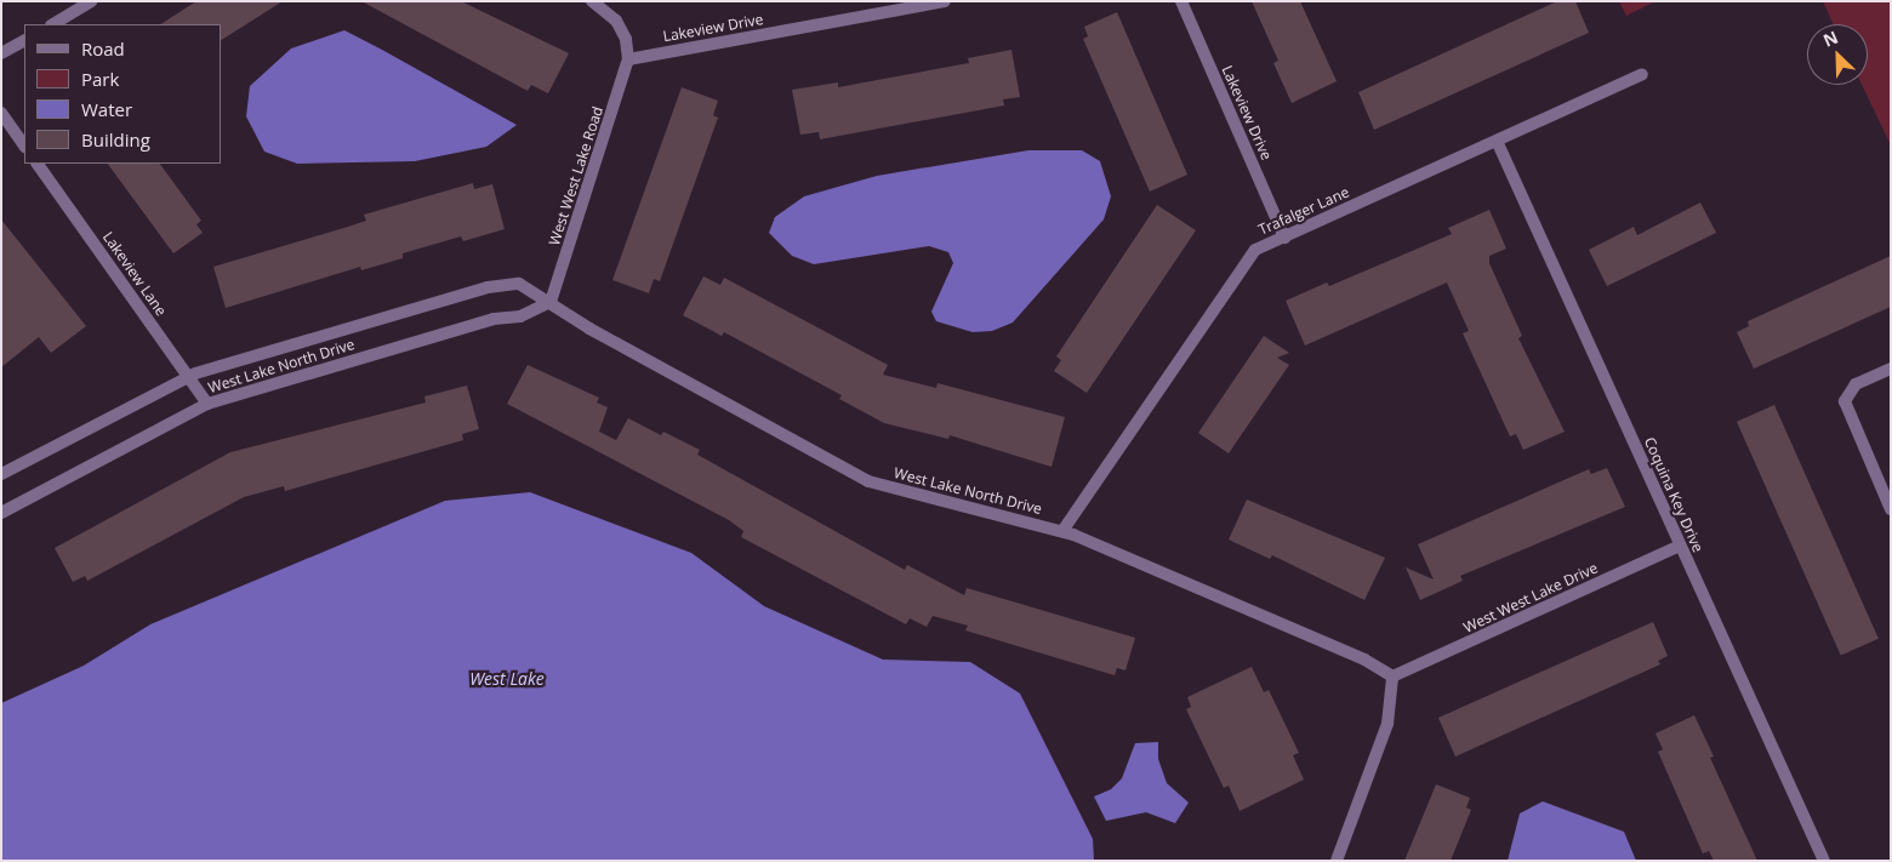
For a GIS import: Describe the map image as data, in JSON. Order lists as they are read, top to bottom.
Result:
{
  "streets": {
    "street": [
      "Lakeview Drive",
      "West West Lake Road",
      "Trafalger Lane",
      "Lakeview Lane",
      "West Lake North Drive",
      "Coquina Key Drive",
      "West West Lake Drive"
    ]
  },
  "crossings": [
    ["Lakeview Drive", "West West Lake Road"],
    ["Lakeview Drive", "Trafalger Lane"],
    ["West West Lake Road", "West Lake North Drive"],
    ["Trafalger Lane", "West Lake North Drive"],
    ["Trafalger Lane", "Coquina Key Drive"],
    ["Lakeview Lane", "West Lake North Drive"],
    ["West Lake North Drive", "West West Lake Drive"],
    ["Coquina Key Drive", "West West Lake Drive"]
  ],
  "water": ["West Lake"],
  "legend": [
    "Road",
    "Park",
    "Water",
    "Building"
  ],
  "north": "top left"
}
